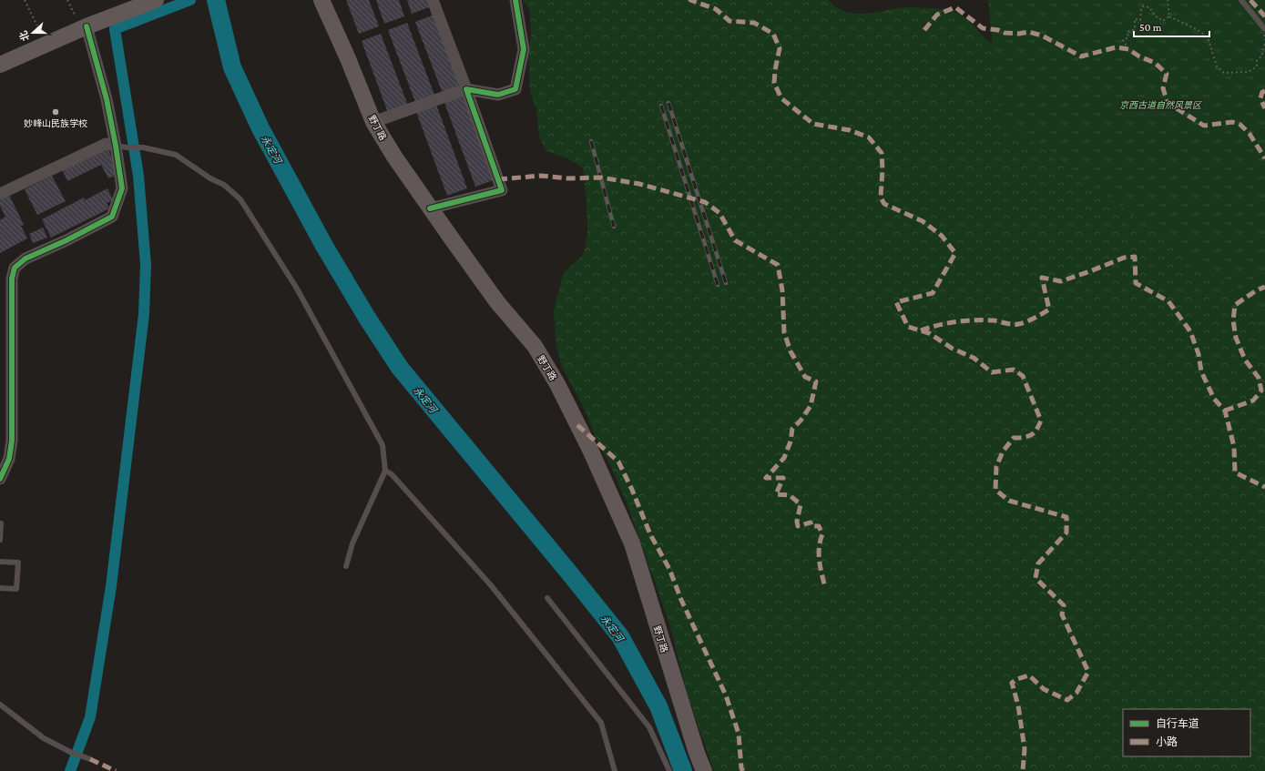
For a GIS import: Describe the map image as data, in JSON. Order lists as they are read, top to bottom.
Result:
{
  "streets": {
    "main road": ["野丁路"]
  },
  "water": ["永定河"],
  "parks": ["京西古道自然风景区"],
  "places": ["妙峰山民族学校"],
  "legend": ["自行车道", "小路"],
  "scale_bar": "50 m",
  "north": "left"
}
